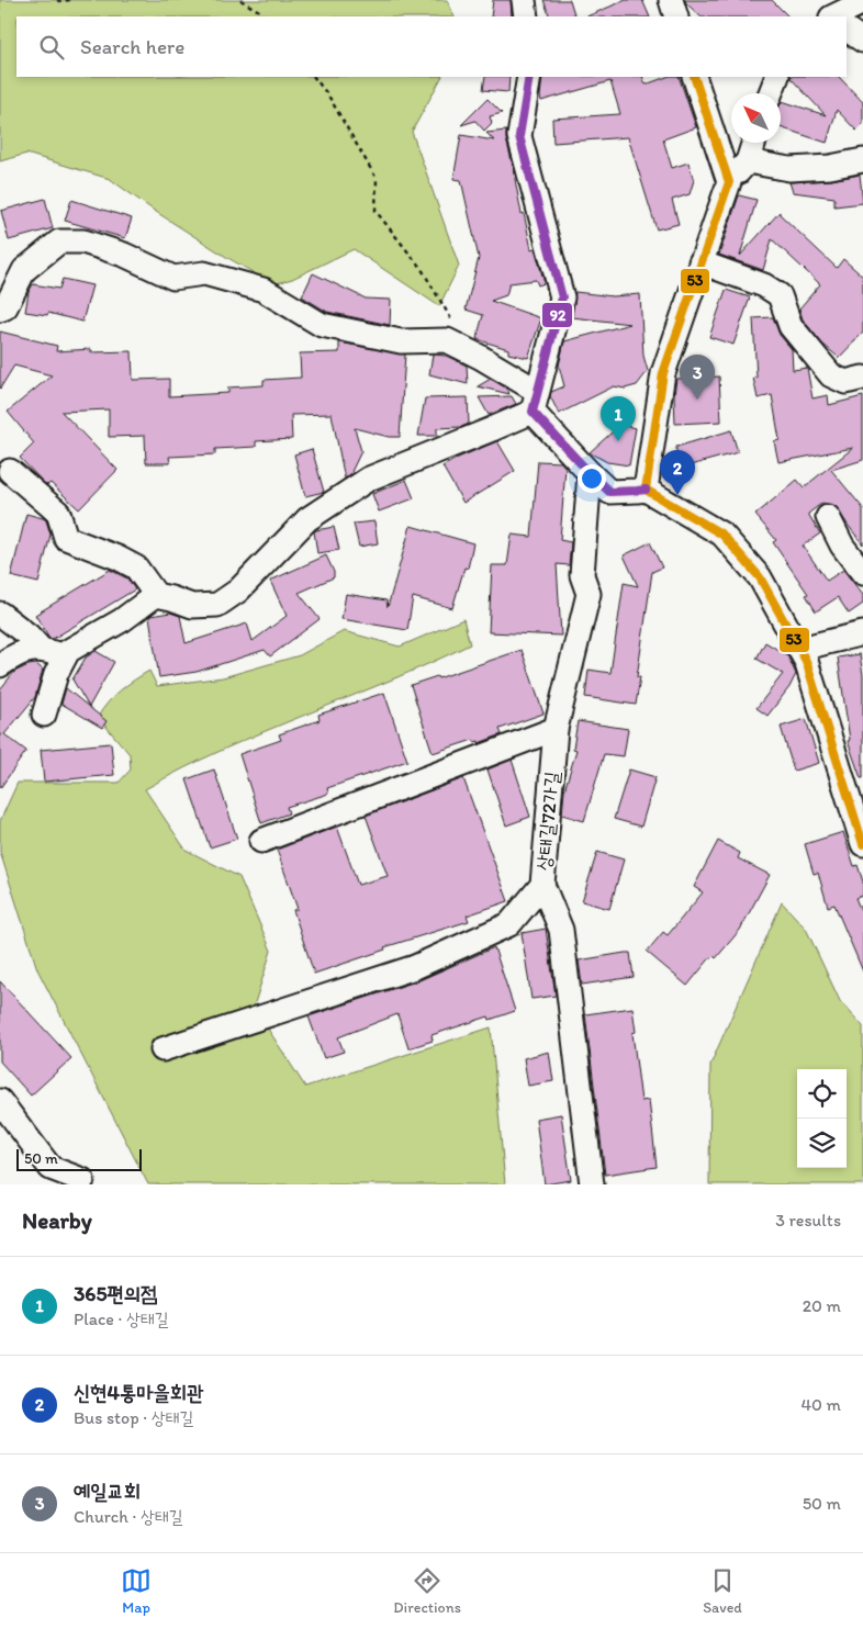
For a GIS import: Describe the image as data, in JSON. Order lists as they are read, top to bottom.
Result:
{
  "streets": {
    "street": ["상태길72가길"]
  },
  "lines": ["transit line 53", "transit line 92"],
  "scale_bar": "50 m",
  "north": "top left",
  "page": {
    "search": "Search here",
    "pins": ["3", "1", "2"],
    "scale": "50 m",
    "heading": ["Nearby", "3 results"],
    "list": [
      {
        "mark": "1",
        "name": "365편의점",
        "note": "Place · 상태길",
        "value": "20 m"
      },
      {
        "mark": "2",
        "name": "신현4통마을회관",
        "note": "Bus stop · 상태길",
        "value": "40 m"
      },
      {
        "mark": "3",
        "name": "예일교회",
        "note": "Church · 상태길",
        "value": "50 m"
      }
    ],
    "nav": ["Map", "Directions", "Saved"]
  }
}
